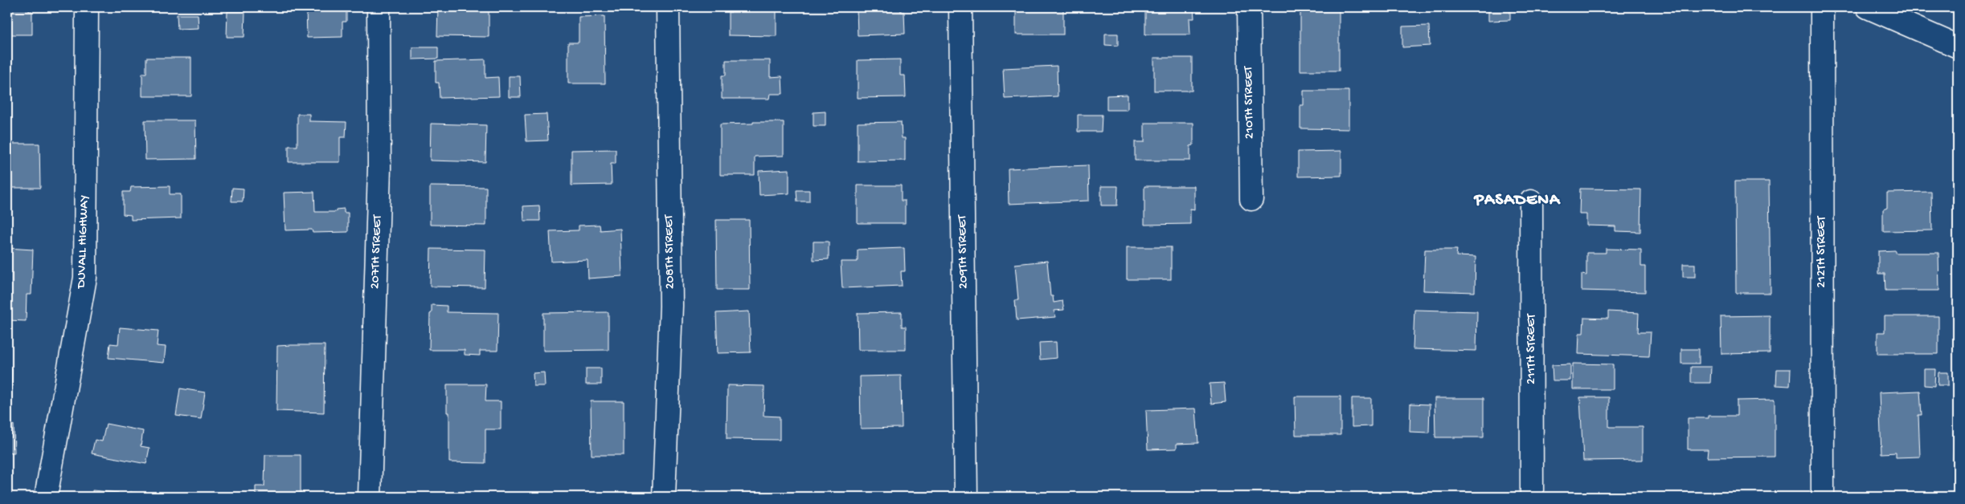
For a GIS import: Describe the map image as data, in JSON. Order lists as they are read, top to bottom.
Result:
{
  "streets": {
    "street": [
      "210TH STREET",
      "DUVALL HIGHWAY",
      "207TH STREET",
      "208TH STREET",
      "209TH STREET",
      "212TH STREET",
      "211TH STREET"
    ]
  },
  "districts": ["PASADENA"]
}
